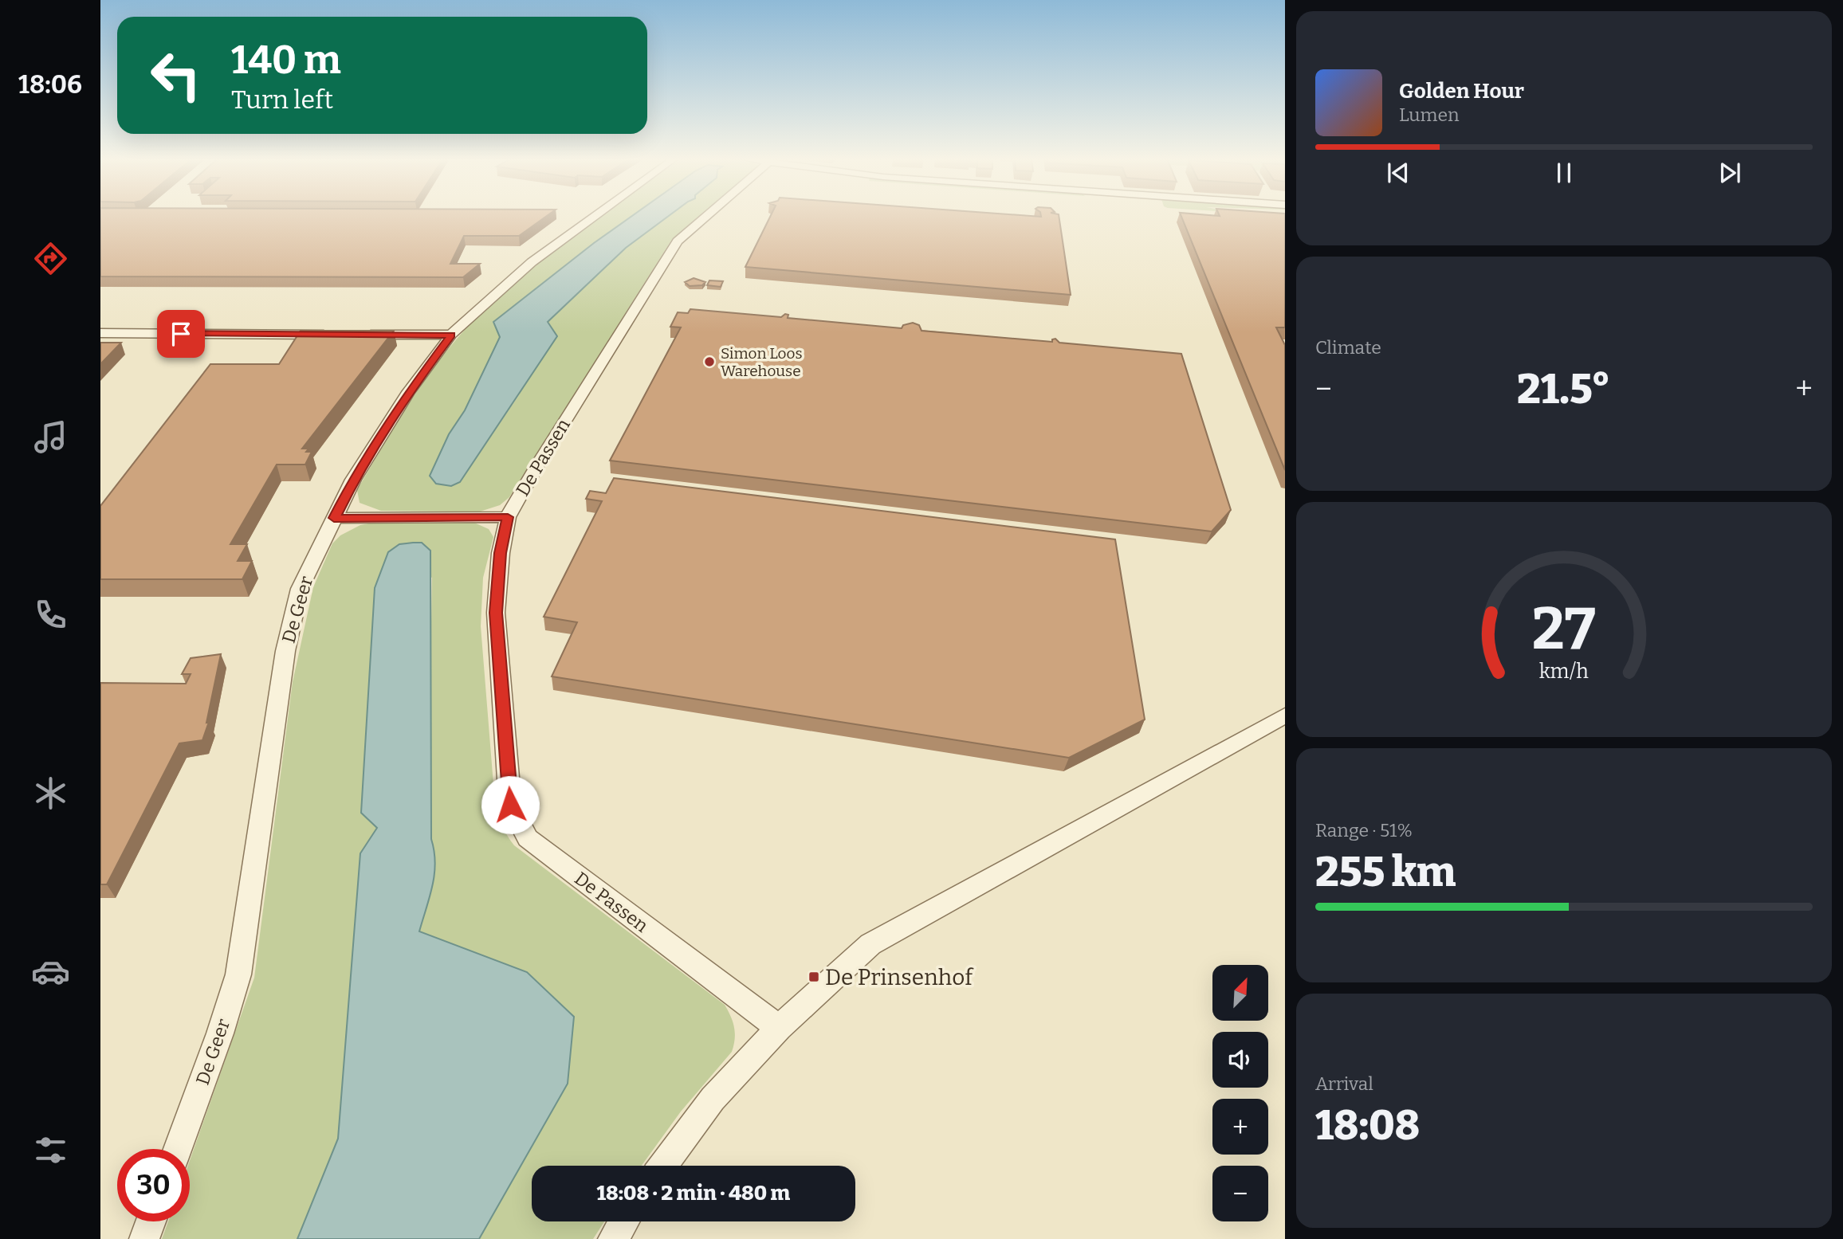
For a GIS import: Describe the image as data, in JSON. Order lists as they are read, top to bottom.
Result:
{
  "streets": {
    "street": ["De Passen", "De Geer"]
  },
  "places": {
    "other": ["Simon Loos Warehouse"],
    "transit": ["De Prinsenhof"]
  },
  "north": "top right",
  "page": {
    "tabs": "18:06",
    "turn": ["140 m", "Turn left"],
    "song": ["Golden Hour", "Lumen"],
    "tile": [
      "Climate",
      ["Range · 51%", "255 km"],
      ["Arrival", "18:08"]
    ],
    "heat": ["−", "21.5°", "+"],
    "map_buttons": ["+", "−"],
    "limit": "30",
    "trip": "18:08 · 2 min · 480 m",
    "gauge": ["27", "km/h"]
  }
}
